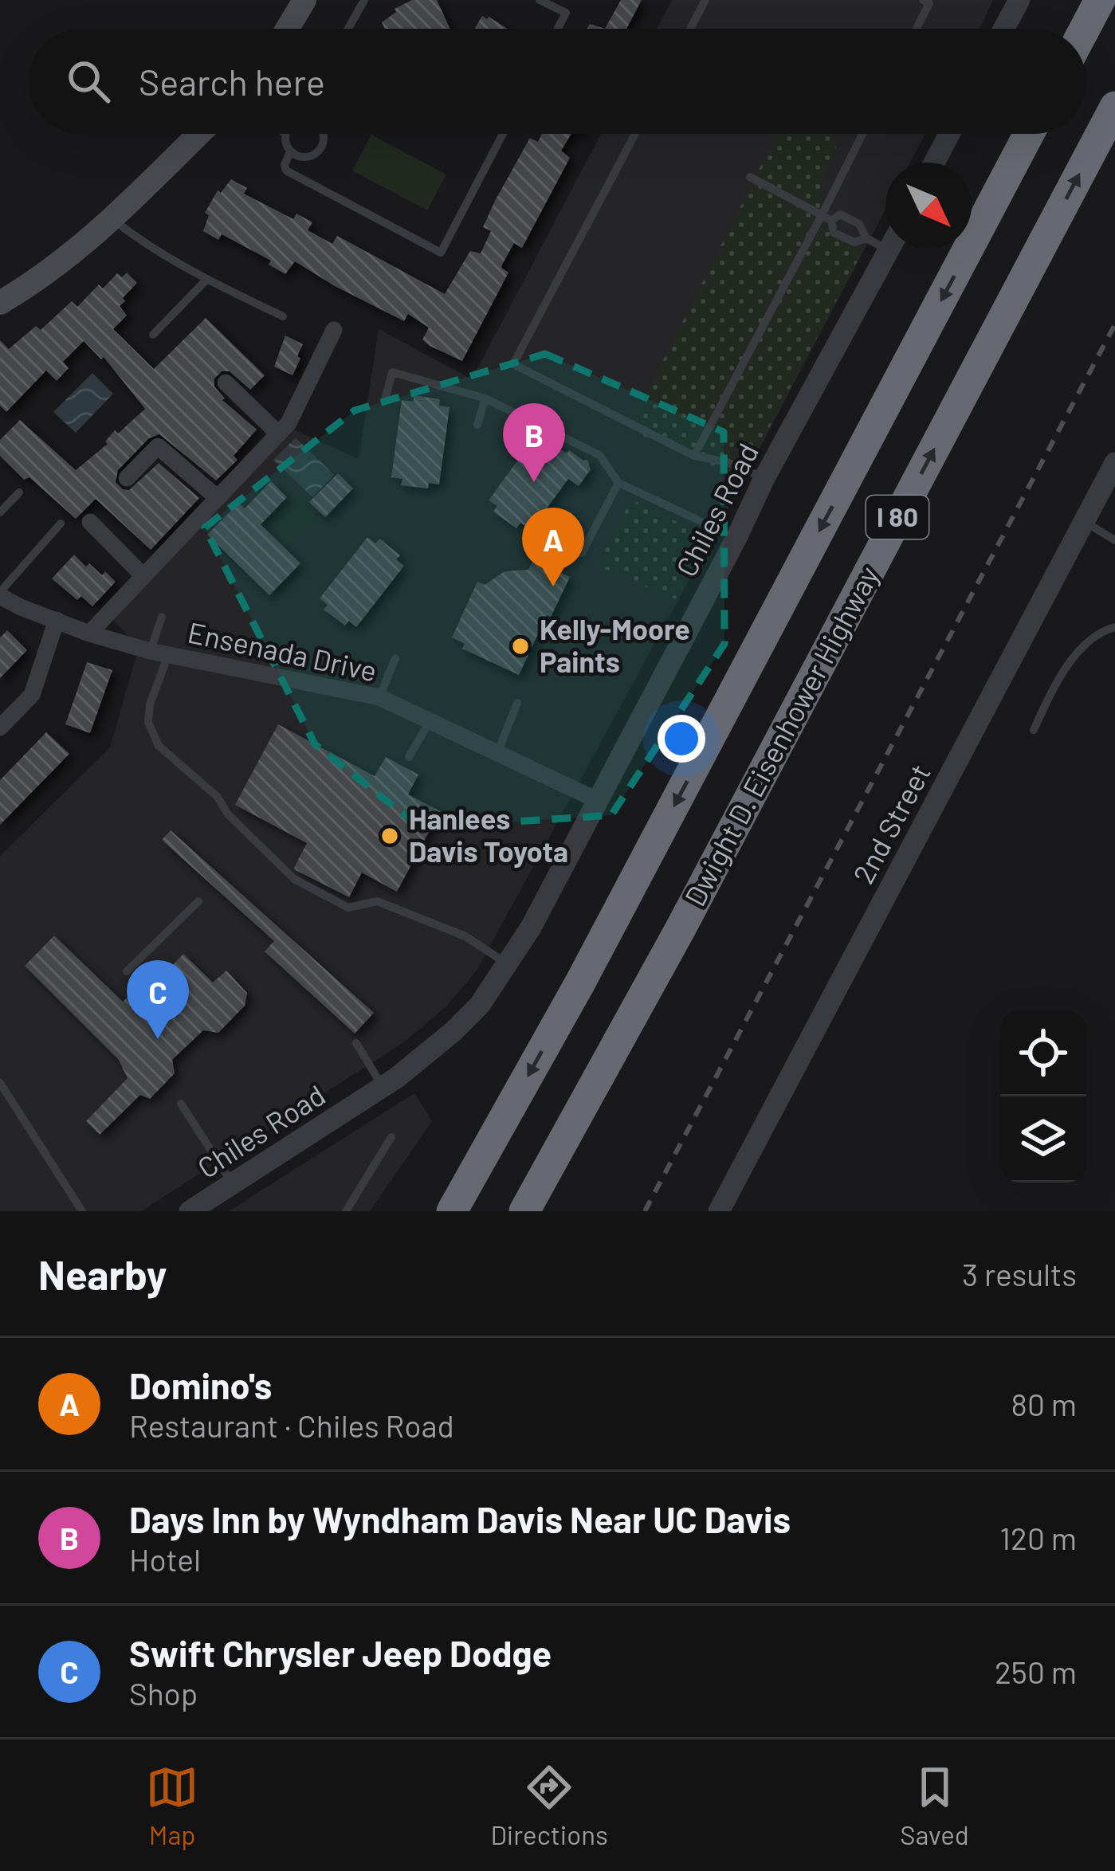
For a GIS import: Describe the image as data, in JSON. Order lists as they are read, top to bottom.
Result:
{
  "streets": {
    "highway": ["I 80", "Dwight D. Eisenhower Highway"],
    "street": ["Chiles Road", "Ensenada Drive", "2nd Street"]
  },
  "crossings": [
    ["Chiles Road", "Ensenada Drive"]
  ],
  "places": ["Kelly-Moore Paints", "Hanlees Davis Toyota"],
  "north": "bottom right",
  "page": {
    "search": "Search here",
    "pins": ["B", "A", "C"],
    "heading": ["Nearby", "3 results"],
    "list": [
      {
        "mark": "A",
        "name": "Domino's",
        "note": "Restaurant · Chiles Road",
        "value": "80 m"
      },
      {
        "mark": "B",
        "name": "Days Inn by Wyndham Davis Near UC Davis",
        "note": "Hotel",
        "value": "120 m"
      },
      {
        "mark": "C",
        "name": "Swift Chrysler Jeep Dodge",
        "note": "Shop",
        "value": "250 m"
      }
    ],
    "nav": ["Map", "Directions", "Saved"]
  }
}
